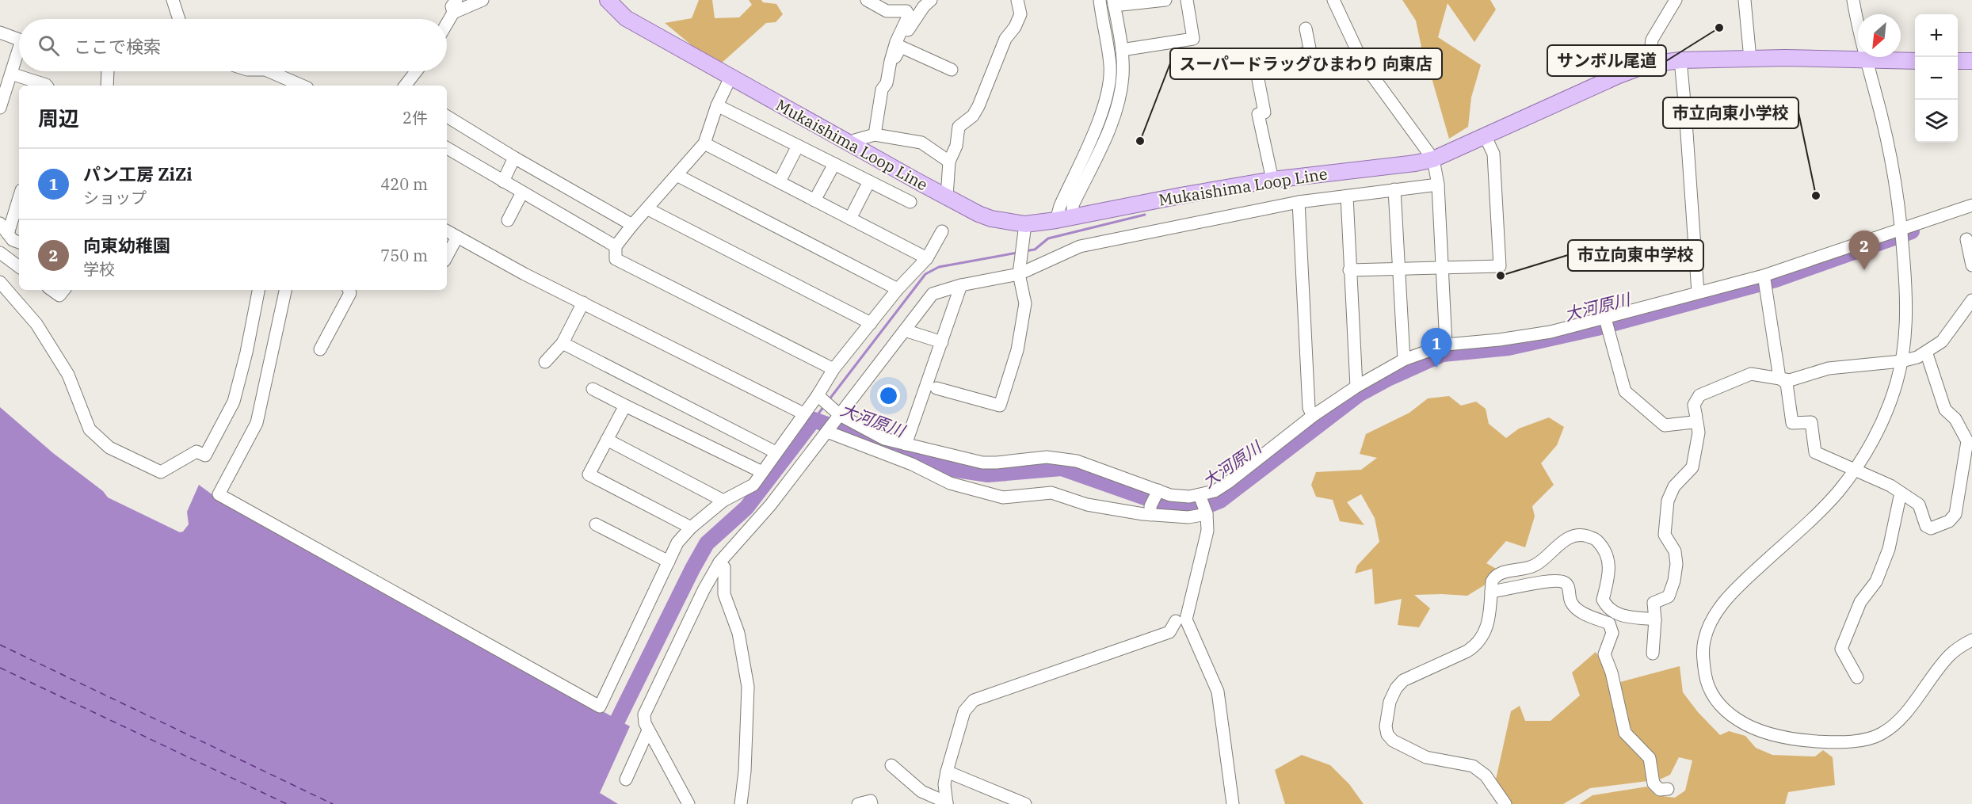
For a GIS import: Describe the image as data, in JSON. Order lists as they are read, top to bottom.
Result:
{
  "streets": {
    "main road": ["Mukaishima Loop Line"]
  },
  "water": ["大河原川"],
  "places": [
    "サンボル尾道",
    "スーパードラッグひまわり 向東店",
    "市立向東小学校",
    "市立向東中学校"
  ],
  "north": "bottom left",
  "page": {
    "map_buttons": ["+", "−"],
    "search": "ここで検索",
    "heading": ["周辺", "2件"],
    "list": [
      {
        "mark": "1",
        "name": "パン工房 ZiZi",
        "note": "ショップ",
        "value": "420 m"
      },
      {
        "mark": "2",
        "name": "向東幼稚園",
        "note": "学校",
        "value": "750 m"
      }
    ],
    "pins": ["2", "1"]
  }
}
